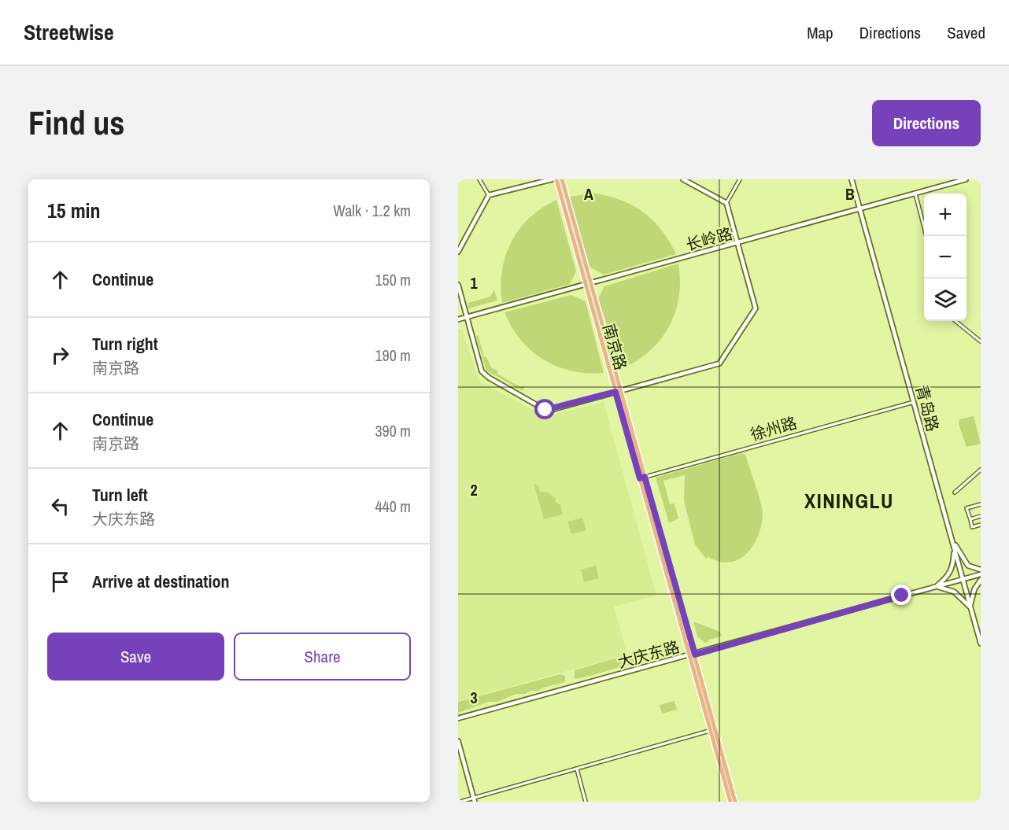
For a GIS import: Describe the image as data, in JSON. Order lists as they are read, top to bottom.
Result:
{
  "streets": {
    "main road": ["南京路"],
    "street": [
      "长岭路",
      "青岛路",
      "徐州路",
      "大庆东路"
    ]
  },
  "crossings": [
    ["长岭路", "南京路"],
    ["长岭路", "青岛路"],
    ["南京路", "徐州路"],
    ["南京路", "大庆东路"],
    ["青岛路", "徐州路"],
    ["青岛路", "大庆东路"]
  ],
  "districts": ["XININGLU"],
  "page": {
    "header": "Streetwise",
    "nav": ["Map", "Directions", "Saved"],
    "buttons": [
      "Directions",
      ["Save", "Share"]
    ],
    "title": "Find us",
    "heading": ["15 min", "Walk · 1.2 km"],
    "map_buttons": ["+", "−"],
    "list": [
      ["Continue", "150 m"],
      ["Turn right", "南京路", "190 m"],
      ["Continue", "南京路", "390 m"],
      ["Turn left", "大庆东路", "440 m"],
      "Arrive at destination"
    ]
  },
  "grid": {
    "columns": ["A", "B"],
    "rows": ["1", "2", "3"]
  }
}
